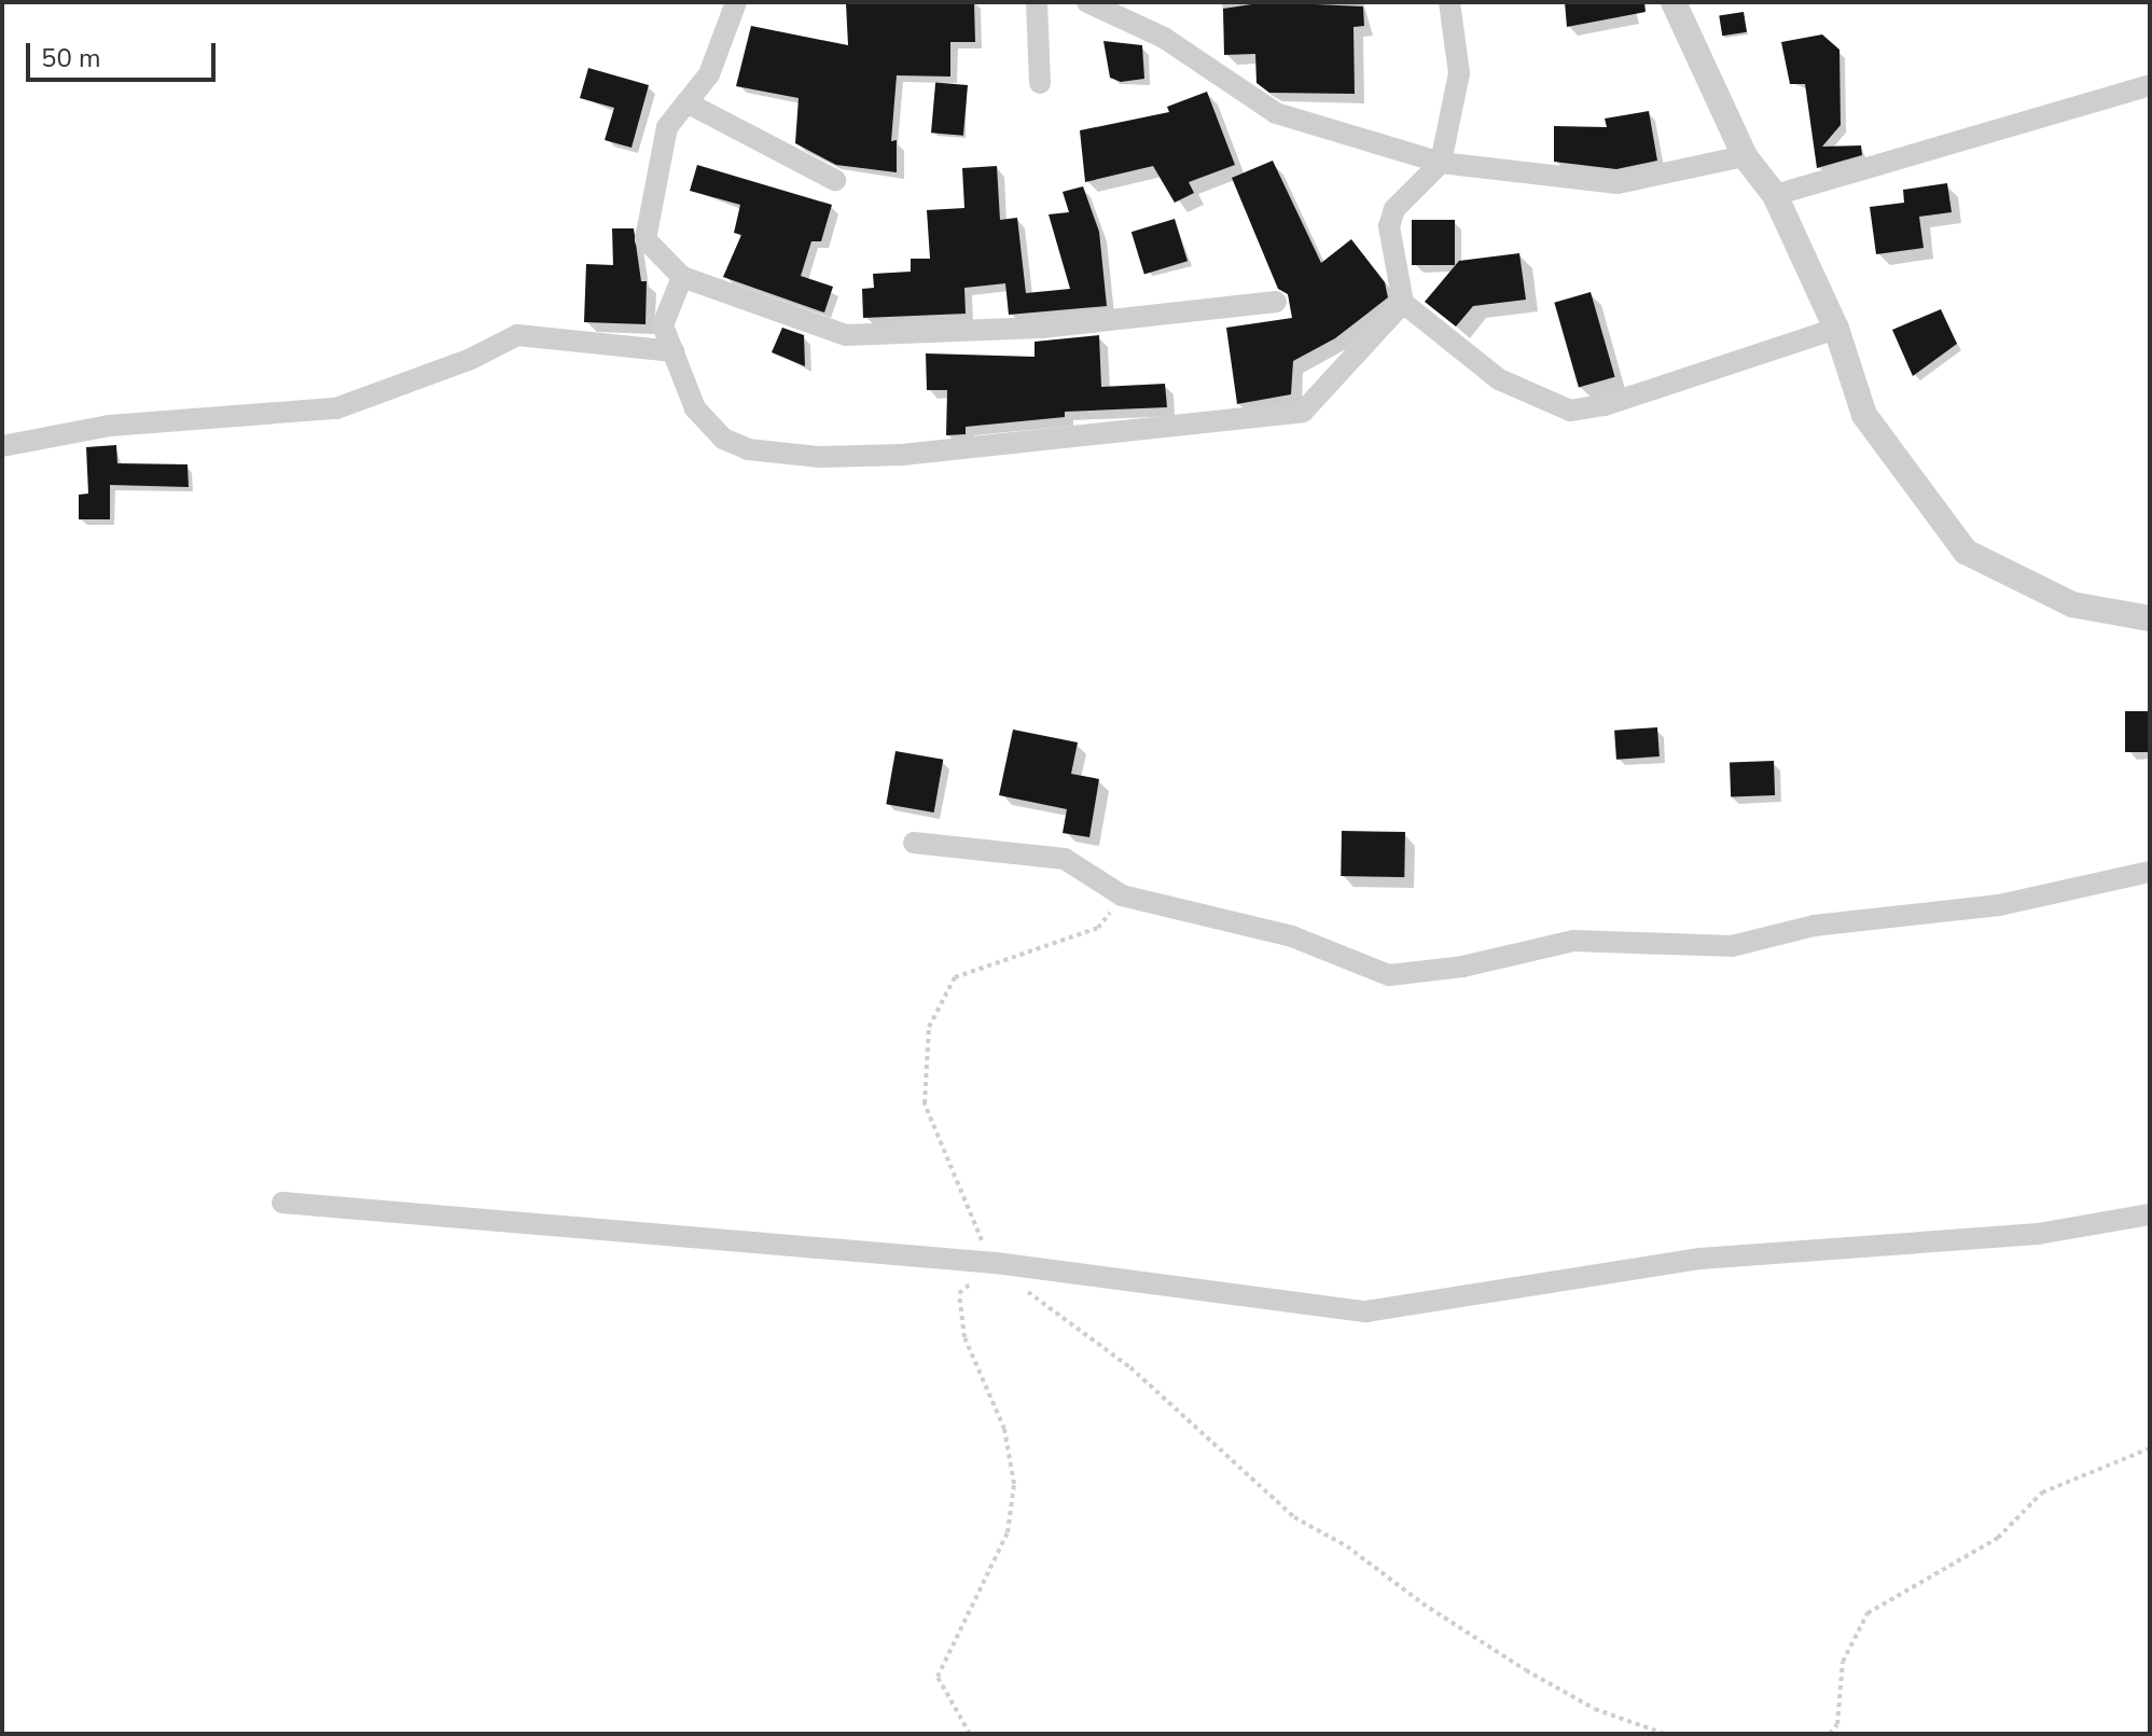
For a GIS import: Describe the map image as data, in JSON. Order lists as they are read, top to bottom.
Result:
{
  "scale_bar": "50 m"
}
